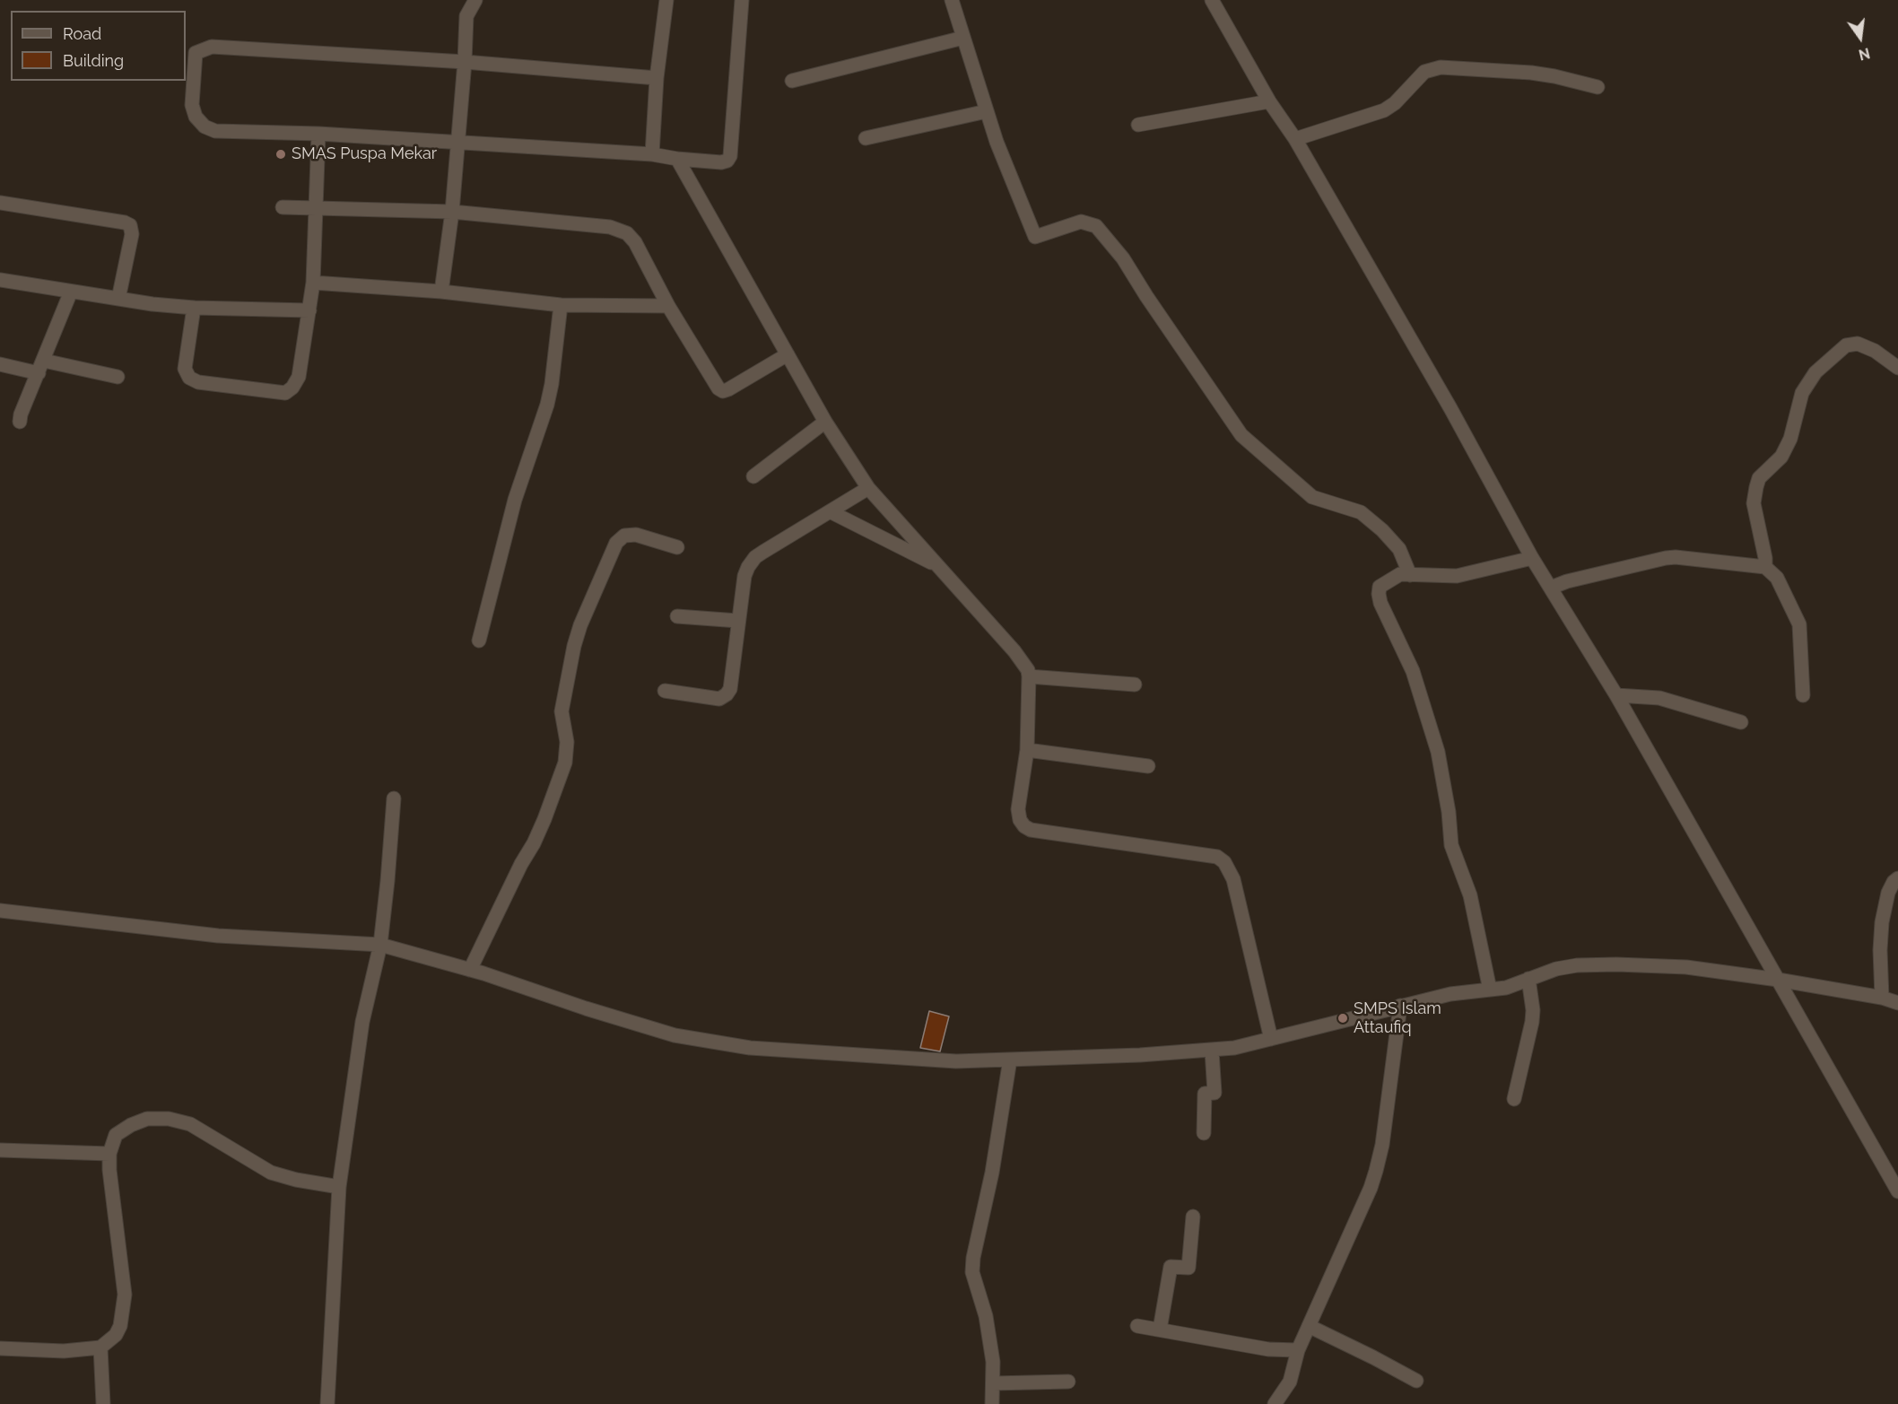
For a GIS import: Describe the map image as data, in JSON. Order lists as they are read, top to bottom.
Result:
{
  "places": ["SMAS Puspa Mekar", "SMPS Islam Attaufiq"],
  "legend": ["Road", "Building"],
  "north": "bottom"
}
